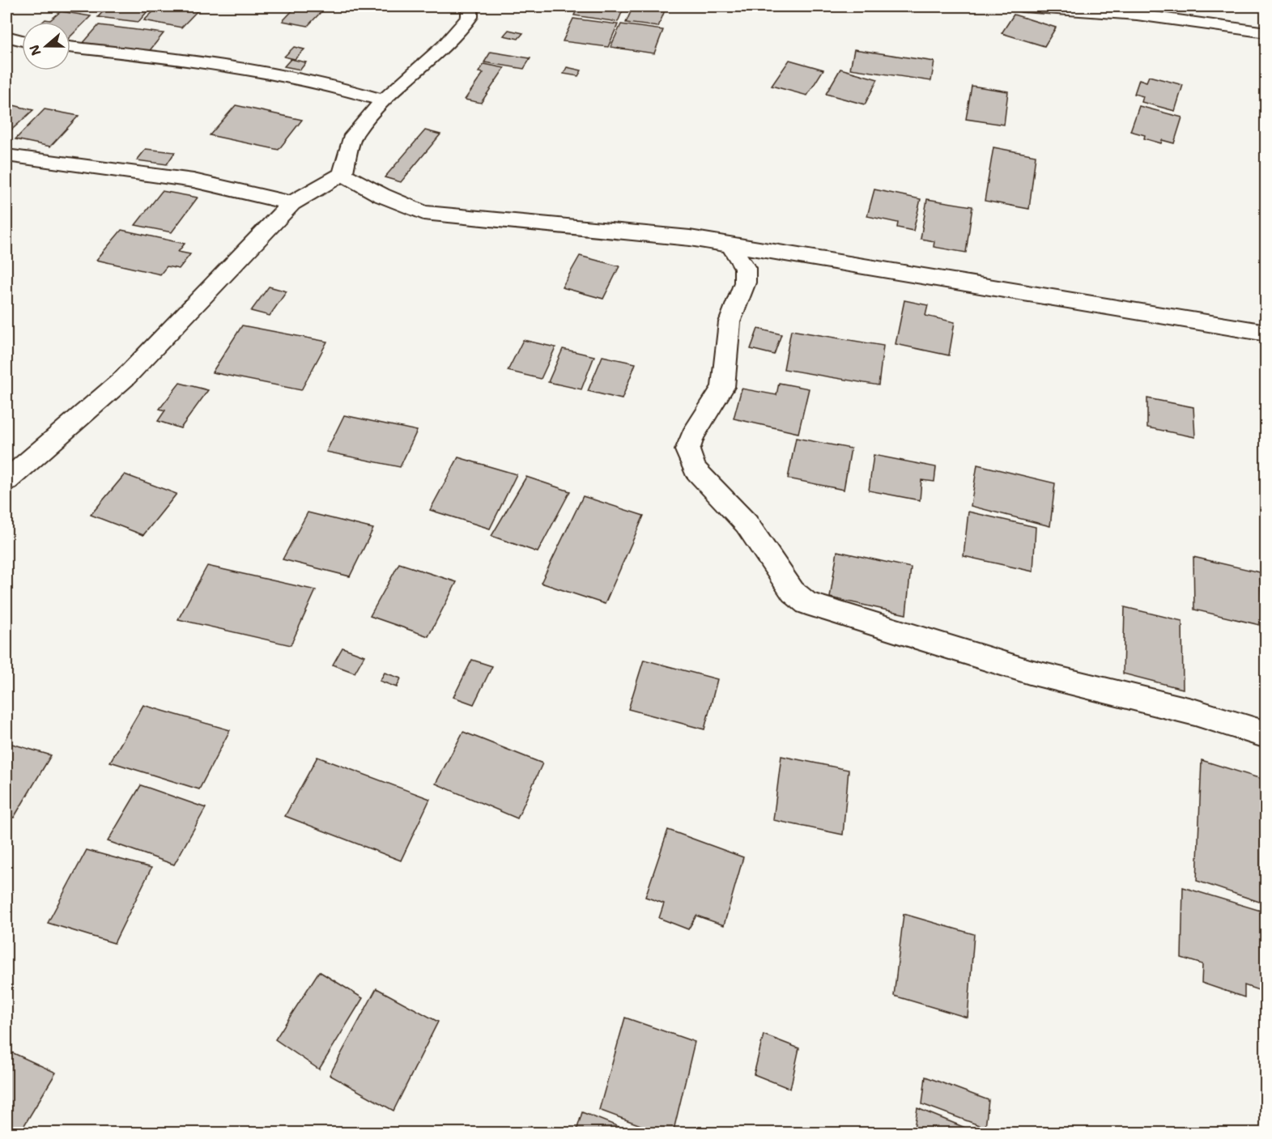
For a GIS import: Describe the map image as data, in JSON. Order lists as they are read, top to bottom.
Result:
{
  "north": "left"
}
